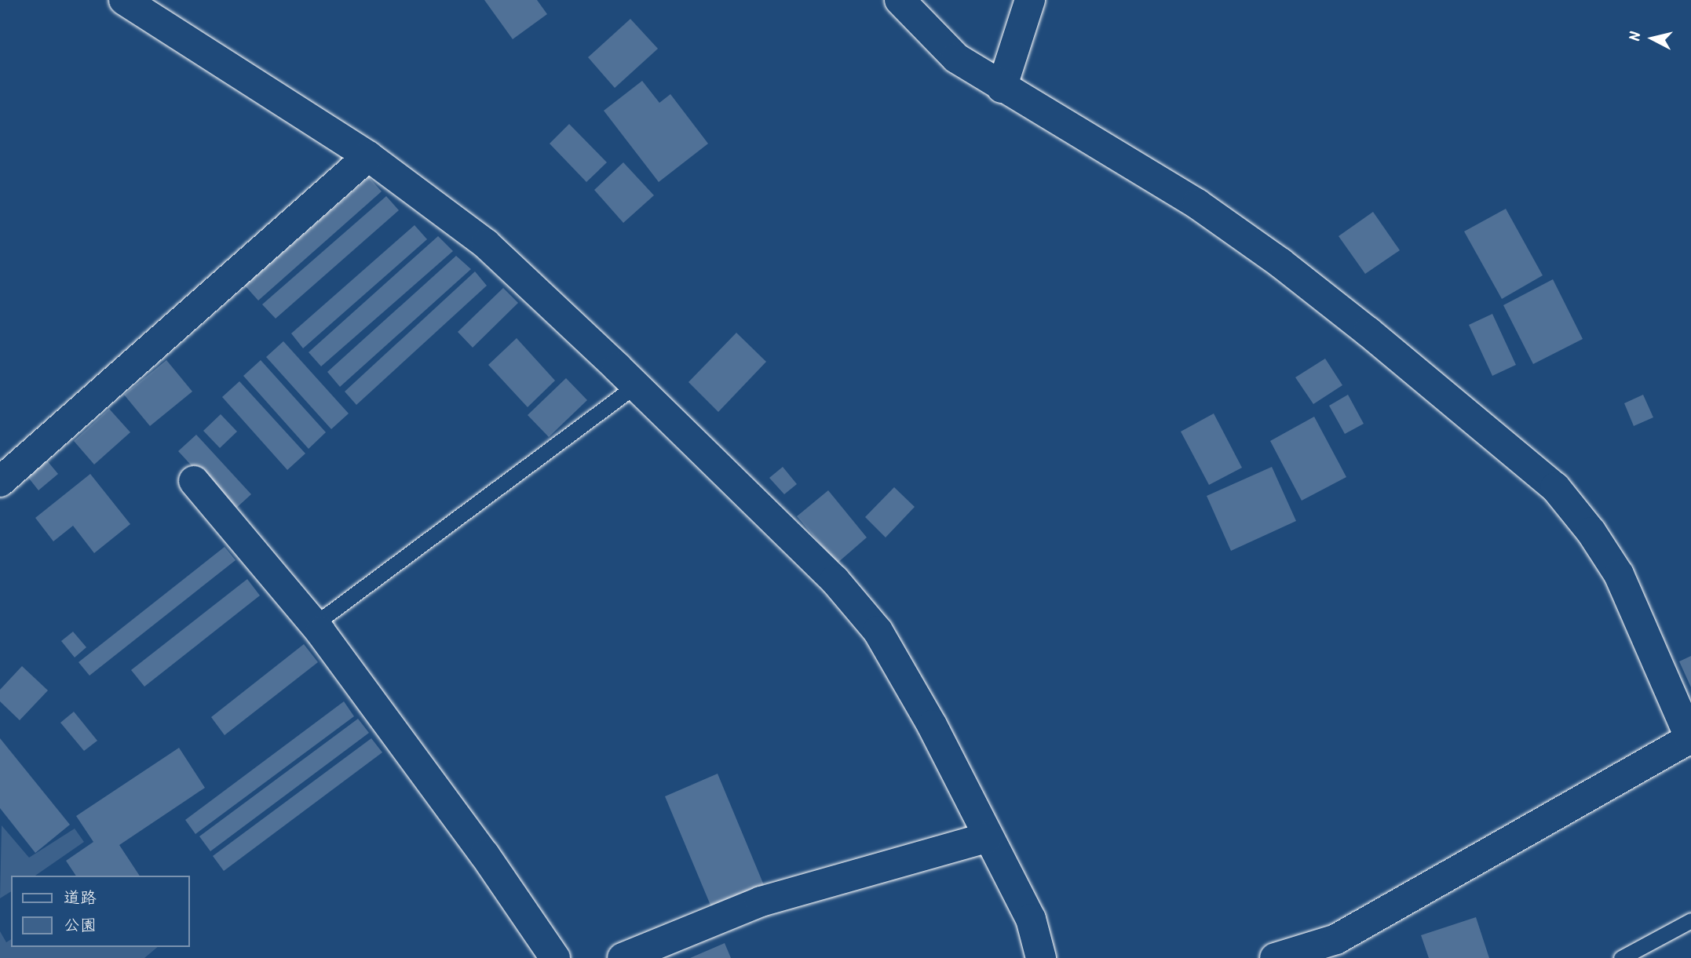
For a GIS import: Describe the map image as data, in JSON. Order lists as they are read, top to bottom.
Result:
{
  "legend": ["道路", "公園"],
  "north": "left"
}
